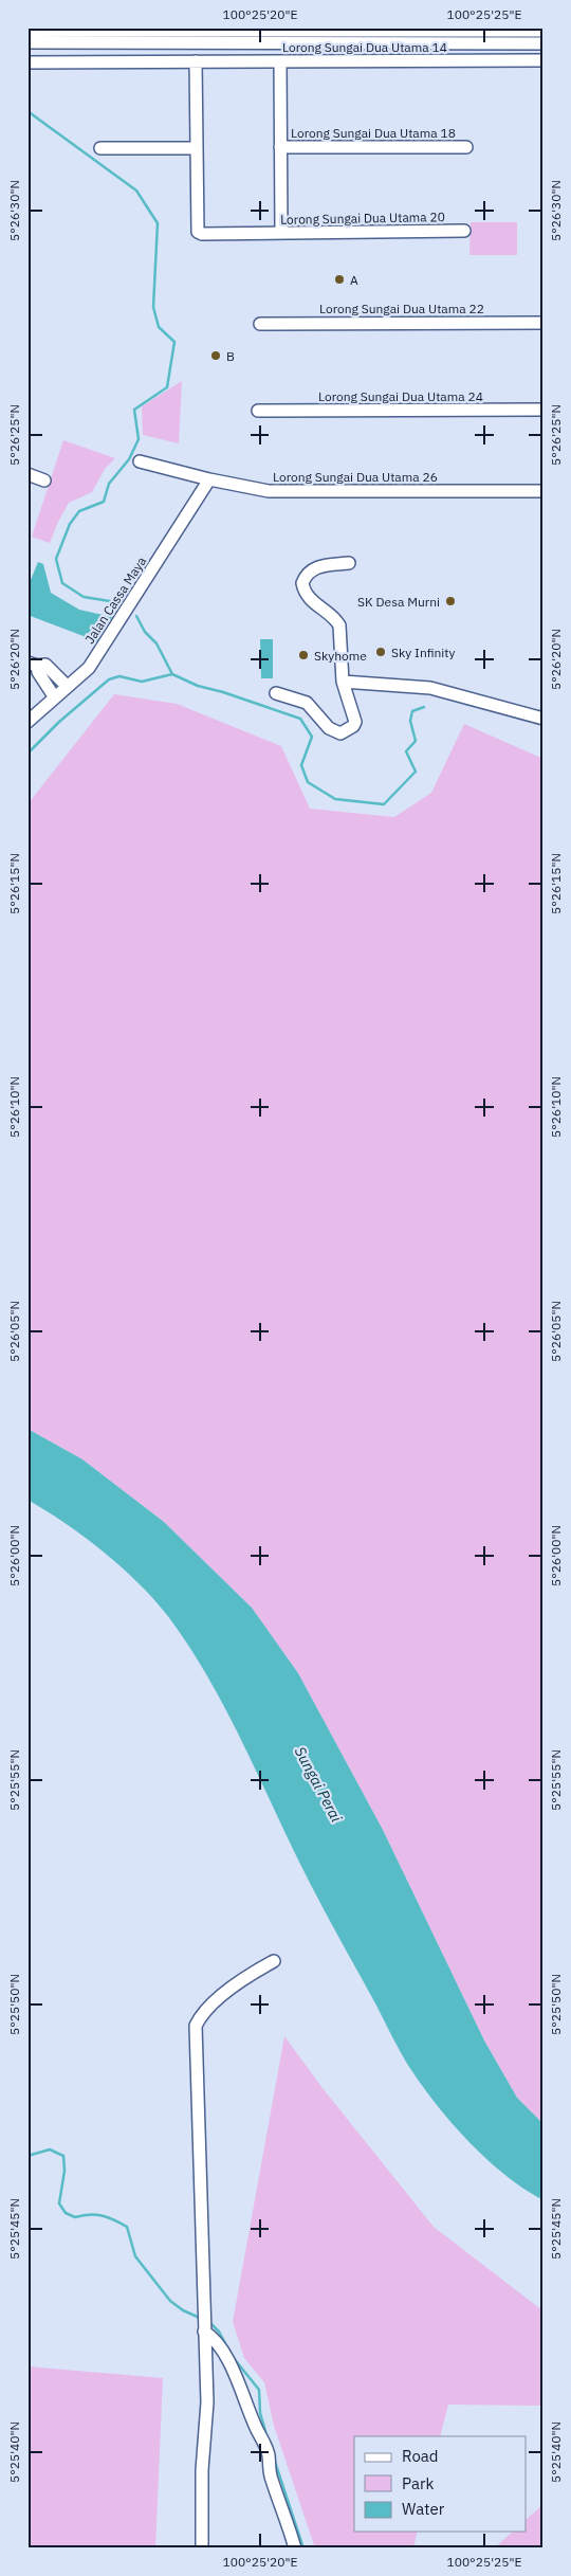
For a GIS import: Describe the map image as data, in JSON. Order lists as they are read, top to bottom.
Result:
{
  "streets": {
    "street": [
      "Lorong Sungai Dua Utama 14",
      "Lorong Sungai Dua Utama 18",
      "Lorong Sungai Dua Utama 20",
      "Lorong Sungai Dua Utama 22",
      "Lorong Sungai Dua Utama 24",
      "Lorong Sungai Dua Utama 26",
      "Jalan Cassa Maya"
    ]
  },
  "crossings": [
    ["Lorong Sungai Dua Utama 26", "Jalan Cassa Maya"]
  ],
  "water": ["Sungai Perai"],
  "places": [
    "A",
    "B",
    "SK Desa Murni",
    "Sky Infinity",
    "Skyhome"
  ],
  "legend": ["Road", "Park", "Water"],
  "coordinates": [
    "100°25'20\"E",
    "100°25'25\"E",
    "5°26'30\"N",
    "5°26'25\"N",
    "5°26'20\"N",
    "5°26'15\"N",
    "5°26'10\"N",
    "5°26'05\"N",
    "5°26'00\"N",
    "5°25'55\"N",
    "5°25'50\"N",
    "5°25'45\"N",
    "5°25'40\"N"
  ]
}
